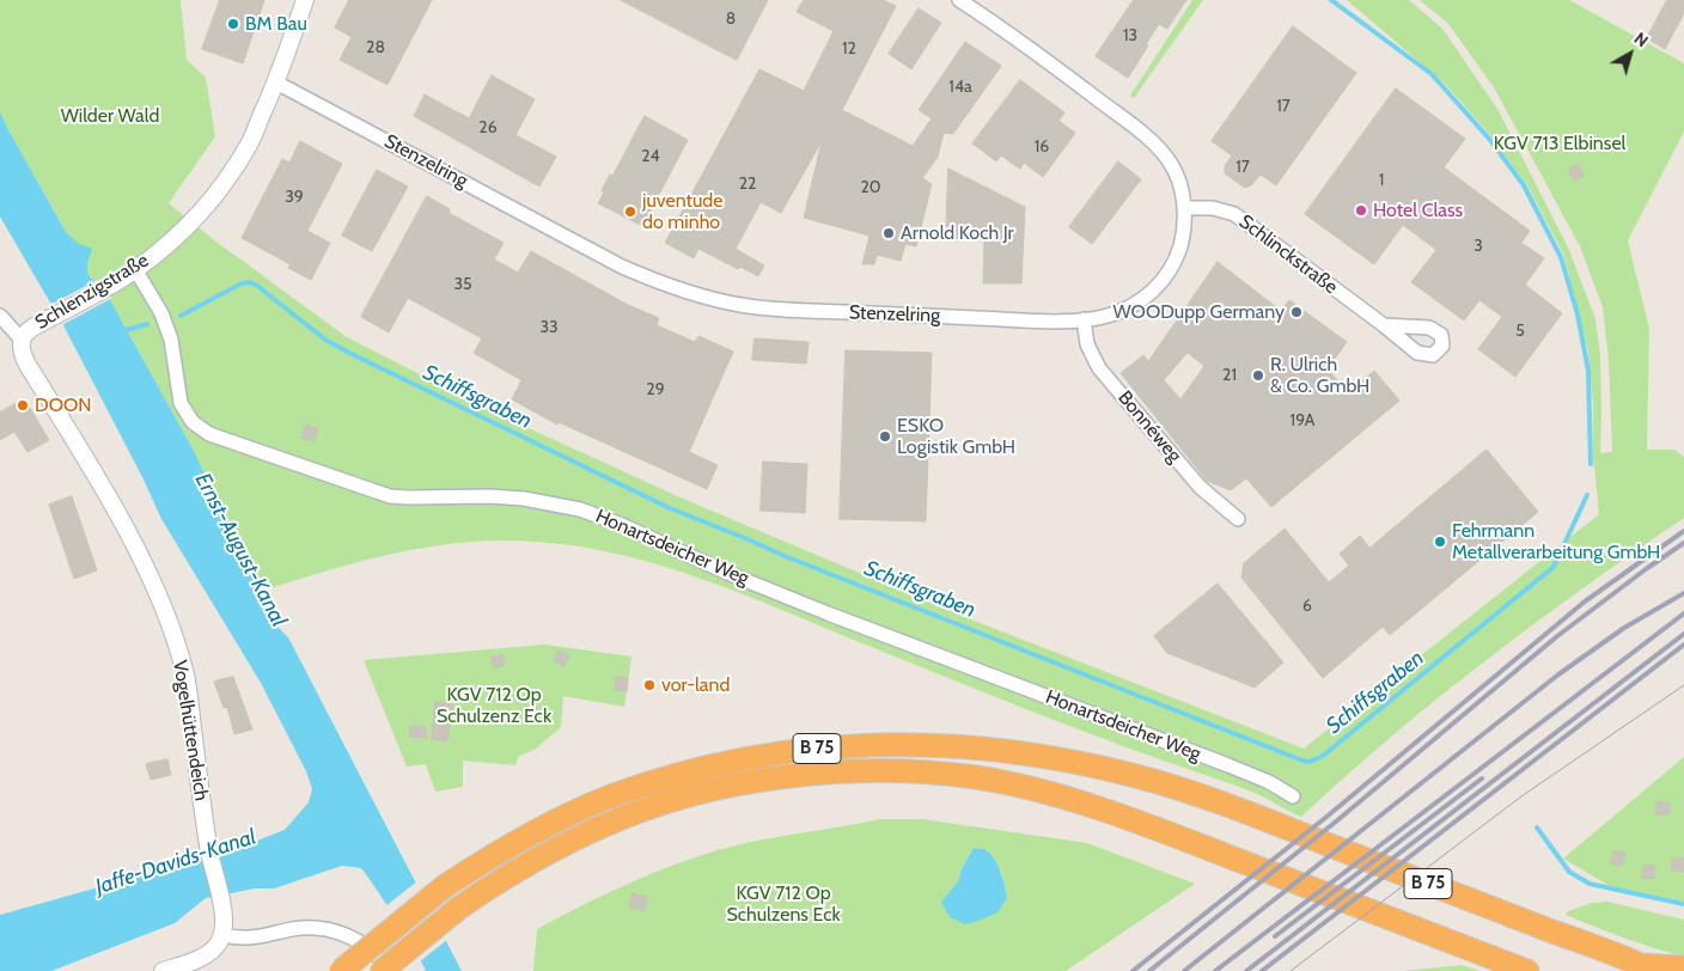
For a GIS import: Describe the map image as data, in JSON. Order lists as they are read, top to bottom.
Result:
{
  "streets": {
    "highway": ["B 75"],
    "street": [
      "Stenzelring",
      "Schlinckstraße",
      "Schlenzigstraße",
      "Bonnéweg",
      "Honartsdeicher Weg",
      "Vogelhüttendeich"
    ]
  },
  "crossings": [
    ["Stenzelring", "Schlinckstraße"],
    ["Stenzelring", "Schlenzigstraße"],
    ["Stenzelring", "Bonnéweg"],
    ["Schlenzigstraße", "Honartsdeicher Weg"],
    ["Schlenzigstraße", "Vogelhüttendeich"]
  ],
  "water": ["Schiffsgraben", "Ernst-August-Kanal", "Jaffe-Davids-Kanal"],
  "parks": [
    "Wilder Wald",
    "KGV 713 Elbinsel",
    "KGV 712 Op Schulzenz Eck",
    "KGV 712 Op Schulzens Eck"
  ],
  "places": [
    "BM Bau",
    "Hotel Class",
    "juventude do minho",
    "Arnold Koch Jr",
    "WOODupp Germany",
    "R. Ulrich & Co. GmbH",
    "DOON",
    "ESKO Logistik GmbH",
    "Fehrmann Metallverarbeitung GmbH",
    "vor-land"
  ],
  "house_numbers": [
    "8",
    "13",
    "28",
    "12",
    "14a",
    "17",
    "26",
    "16",
    "24",
    "17",
    "1",
    "22",
    "20",
    "39",
    "3",
    "35",
    "33",
    "5",
    "21",
    "29",
    "19A",
    "6"
  ],
  "north": "top right"
}
